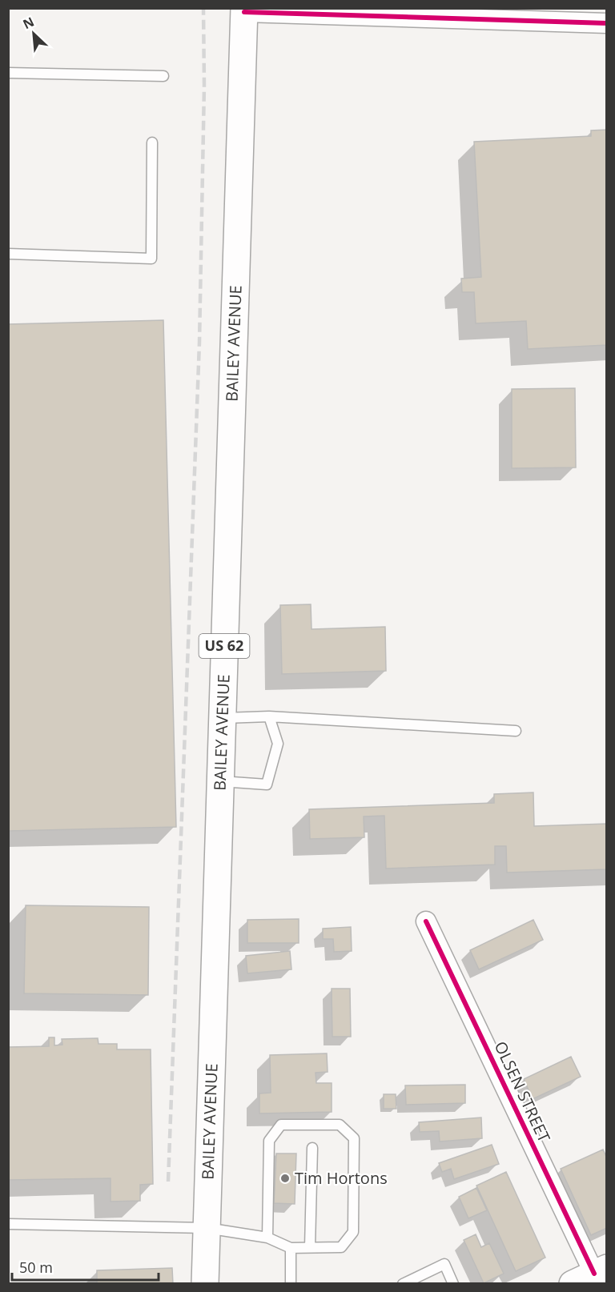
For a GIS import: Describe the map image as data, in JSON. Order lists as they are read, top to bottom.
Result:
{
  "streets": {
    "main road": ["BAILEY AVENUE", "US 62"],
    "street": ["OLSEN STREET"]
  },
  "places": ["Tim Hortons"],
  "scale_bar": "50 m",
  "north": "top left"
}
